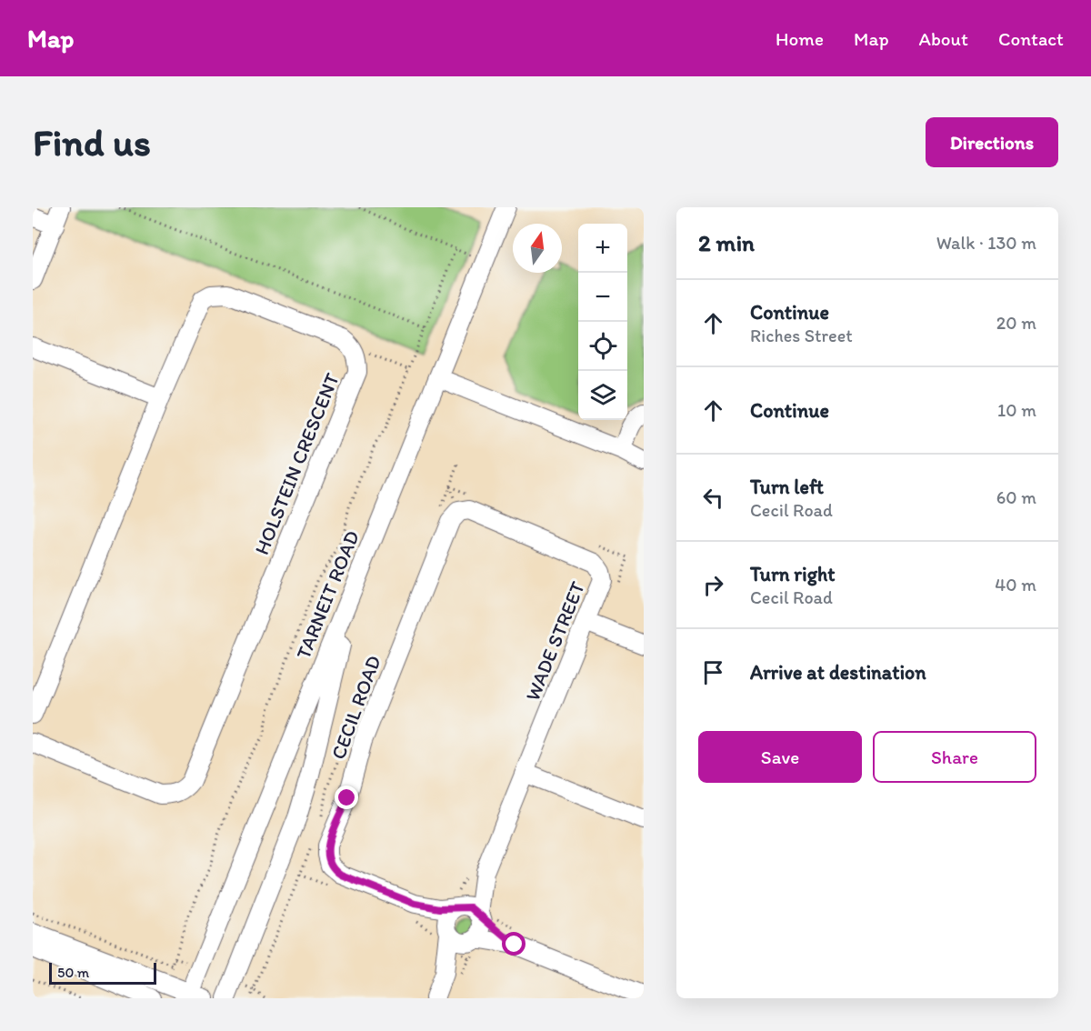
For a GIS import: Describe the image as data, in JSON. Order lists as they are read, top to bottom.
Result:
{
  "streets": {
    "street": [
      "HOLSTEIN CRESCENT",
      "TARNEIT ROAD",
      "WADE STREET",
      "CECIL ROAD"
    ]
  },
  "crossings": [
    ["WADE STREET", "CECIL ROAD"]
  ],
  "scale_bar": "50 m",
  "north": "top",
  "page": {
    "header": "Map",
    "nav": [
      "Home",
      "Map",
      "About",
      "Contact"
    ],
    "buttons": [
      "Directions",
      ["Save", "Share"]
    ],
    "title": "Find us",
    "heading": ["2 min", "Walk · 130 m"],
    "map_buttons": ["+", "−"],
    "list": [
      ["Continue", "Riches Street", "20 m"],
      ["Continue", "10 m"],
      ["Turn left", "Cecil Road", "60 m"],
      ["Turn right", "Cecil Road", "40 m"],
      "Arrive at destination"
    ],
    "scale": "50 m"
  }
}
